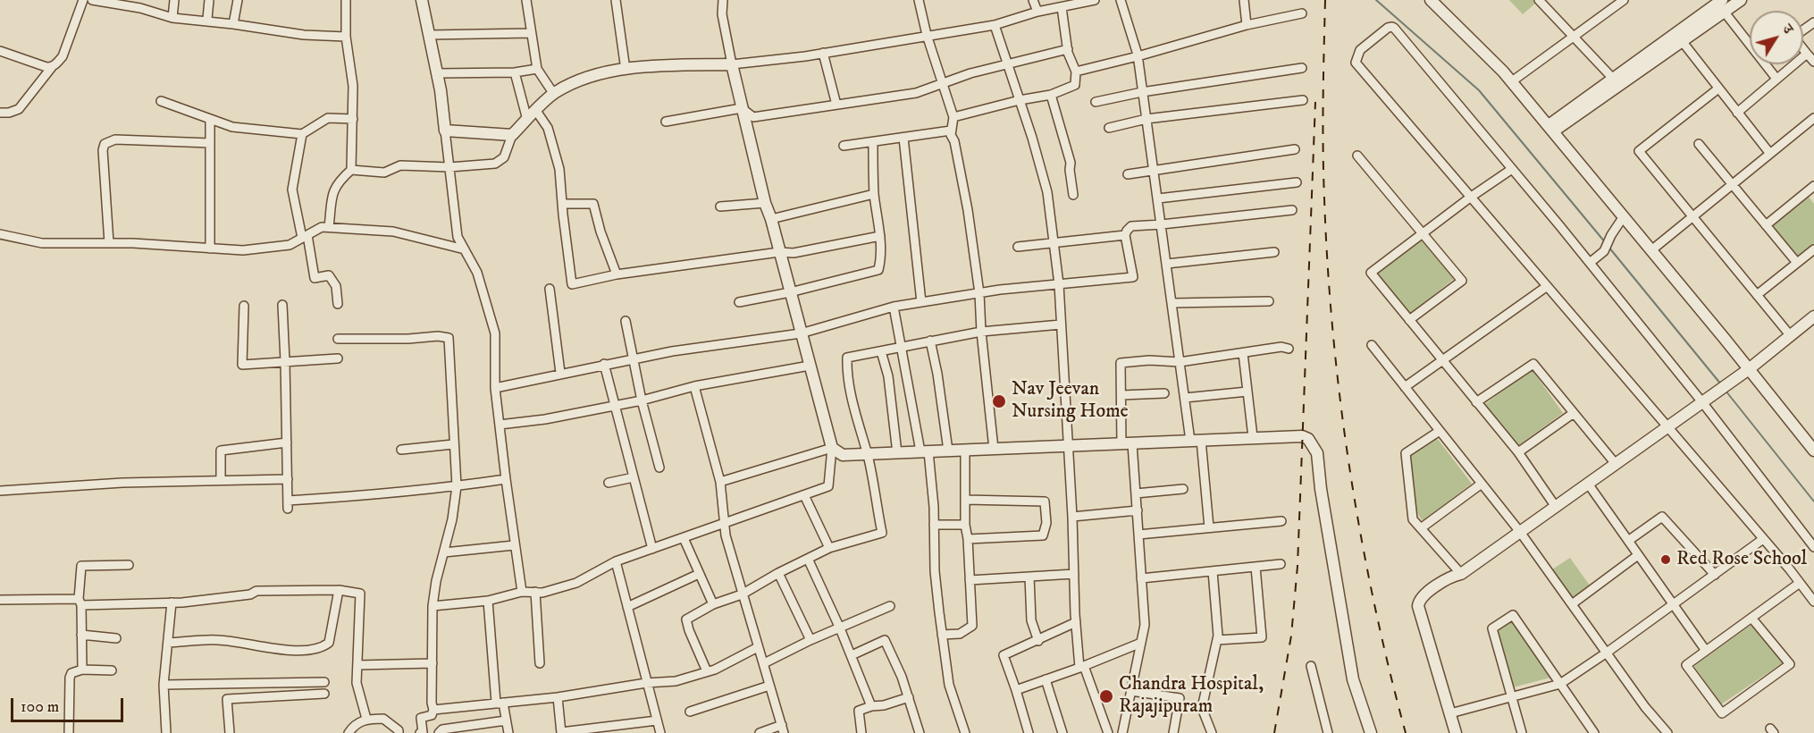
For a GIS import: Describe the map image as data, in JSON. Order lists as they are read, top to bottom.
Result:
{
  "places": ["Nav Jeevan Nursing Home", "Red Rose School", "Chandra Hospital, Rajajipuram"],
  "scale_bar": "100 m",
  "north": "top right"
}
